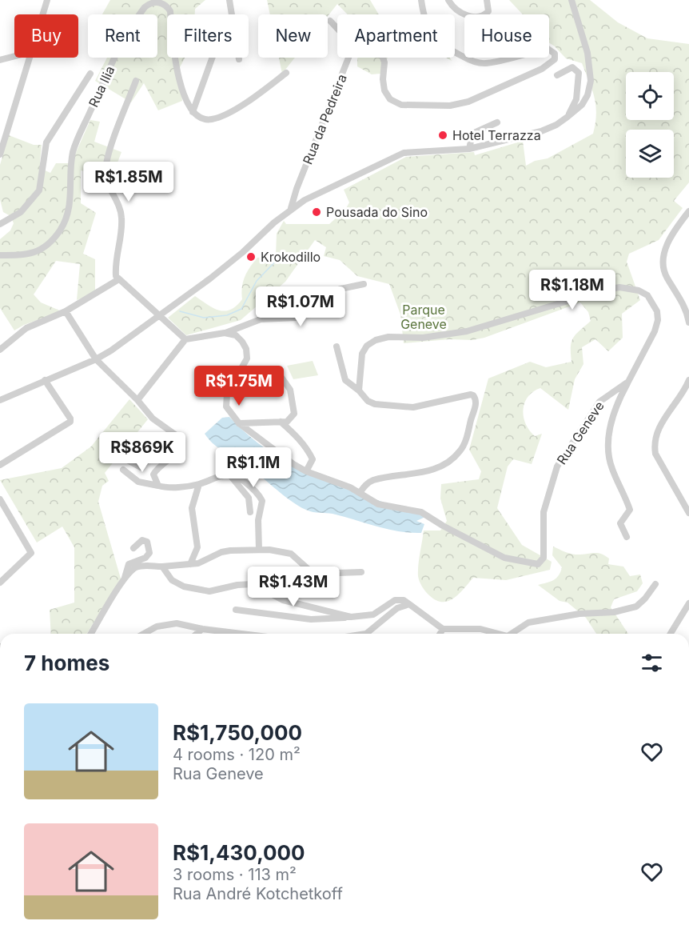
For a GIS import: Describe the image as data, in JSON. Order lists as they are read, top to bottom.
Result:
{
  "streets": {
    "street": ["Rua Ilia", "Rua da Pedreira", "Rua Geneve"]
  },
  "parks": ["Parque Geneve"],
  "places": ["Hotel Terrazza", "Pousada do Sino", "Krokodillo"],
  "page": {
    "chip": [
      "Buy",
      "Rent",
      "Filters",
      "New",
      "Apartment",
      "House"
    ],
    "price": [
      "R$1.85M",
      "R$1.18M",
      "R$1.07M",
      "R$1.75M",
      "R$869K",
      "R$1.1M",
      "R$1.43M"
    ],
    "heading": "7 homes",
    "list": [
      {
        "name": "R$1,750,000",
        "note": "4 rooms · 120 m² · Rua Geneve"
      },
      {
        "name": "R$1,430,000",
        "note": "3 rooms · 113 m² · Rua André Kotchetkoff"
      }
    ]
  }
}
